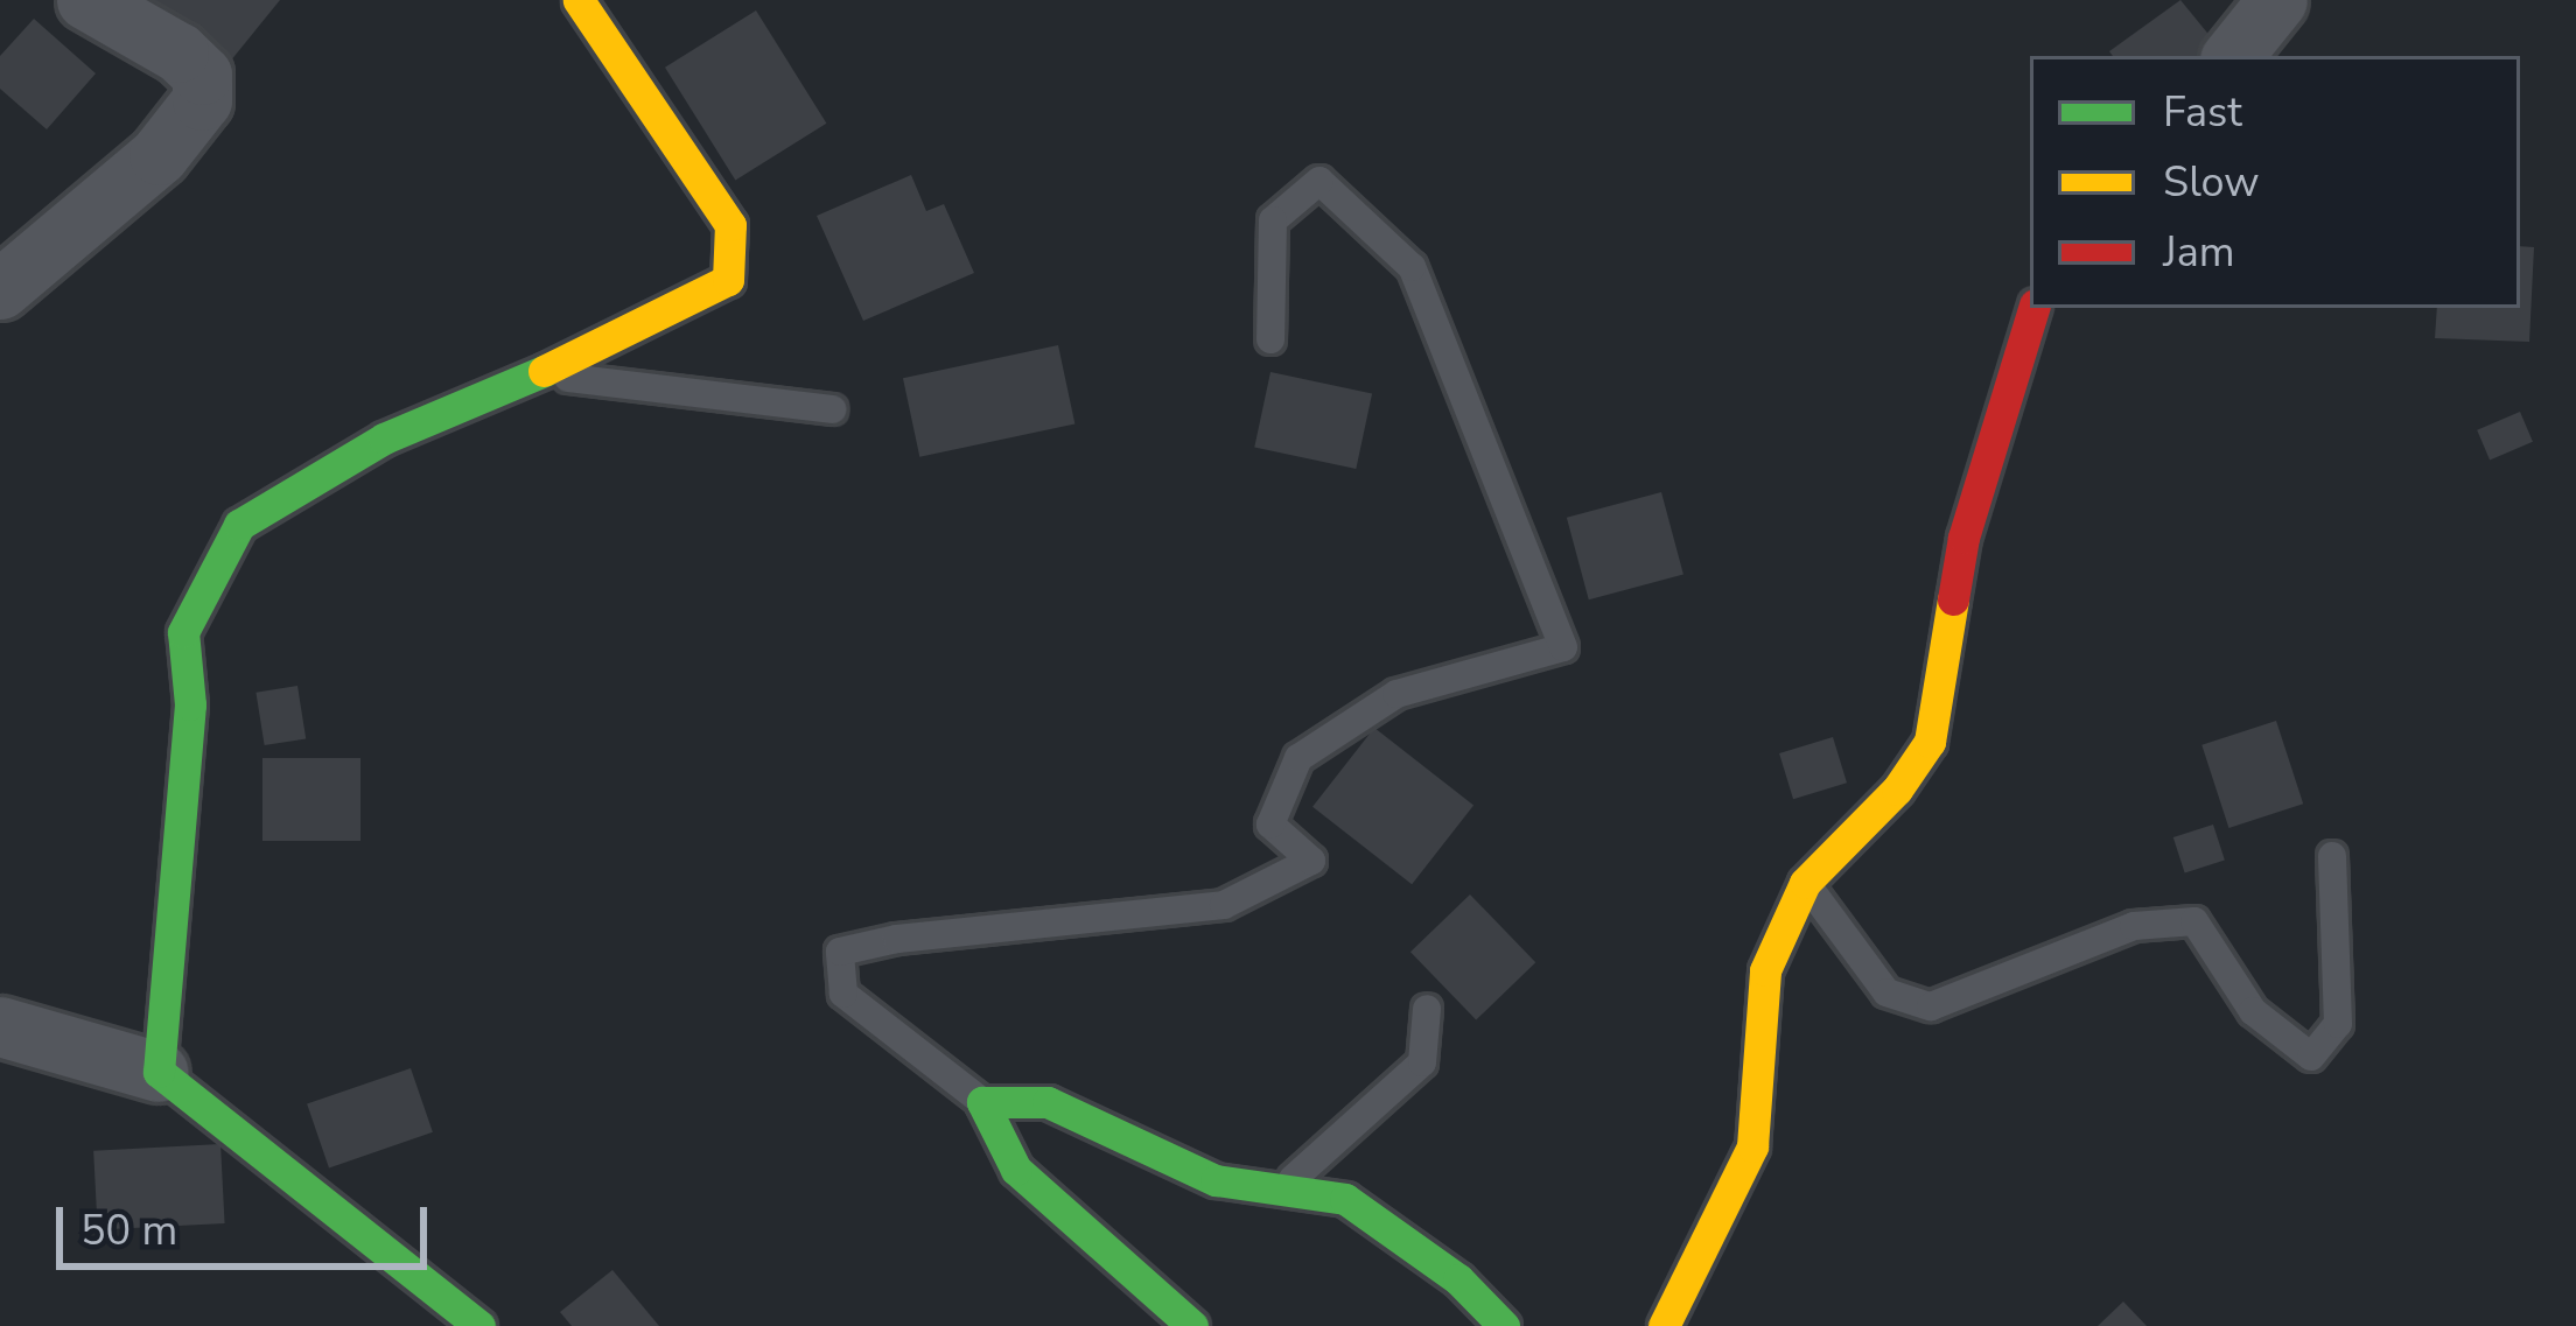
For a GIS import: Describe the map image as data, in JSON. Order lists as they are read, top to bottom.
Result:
{
  "legend": ["Fast", "Slow", "Jam"],
  "scale_bar": "50 m"
}
